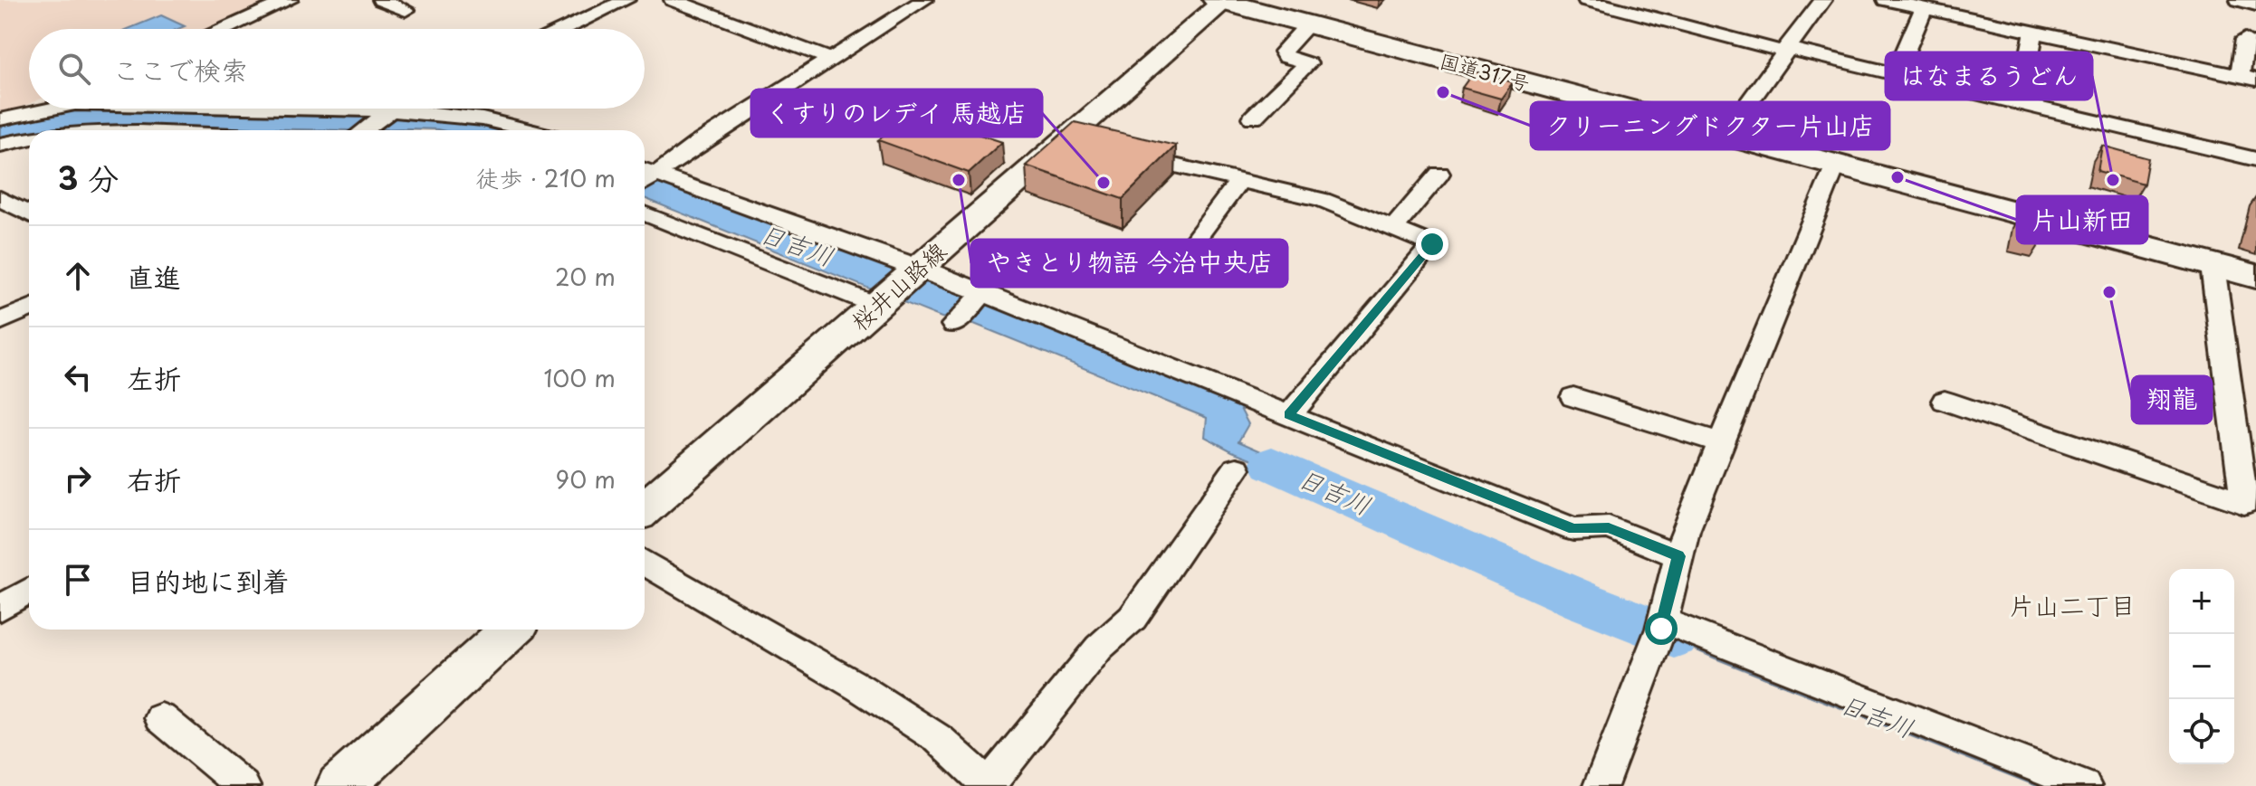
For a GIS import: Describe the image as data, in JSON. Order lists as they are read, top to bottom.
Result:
{
  "streets": {
    "highway": ["国道317号"],
    "main road": ["桜井山路線"]
  },
  "crossings": [
    ["国道317号", "桜井山路線"]
  ],
  "districts": ["片山二丁目"],
  "water": ["日吉川"],
  "places": [
    "クリーニングドクター片山店",
    "片山新田",
    "やきとり物語 今治中央店",
    "はなまるうどん",
    "くすりのレデイ 馬越店",
    "翔龍"
  ],
  "page": {
    "search": "ここで検索",
    "heading": ["3 分", "徒歩 · 210 m"],
    "list": [
      ["直進", "20 m"],
      ["左折", "100 m"],
      ["右折", "90 m"],
      "目的地に到着"
    ],
    "map_buttons": ["+", "−"]
  }
}
